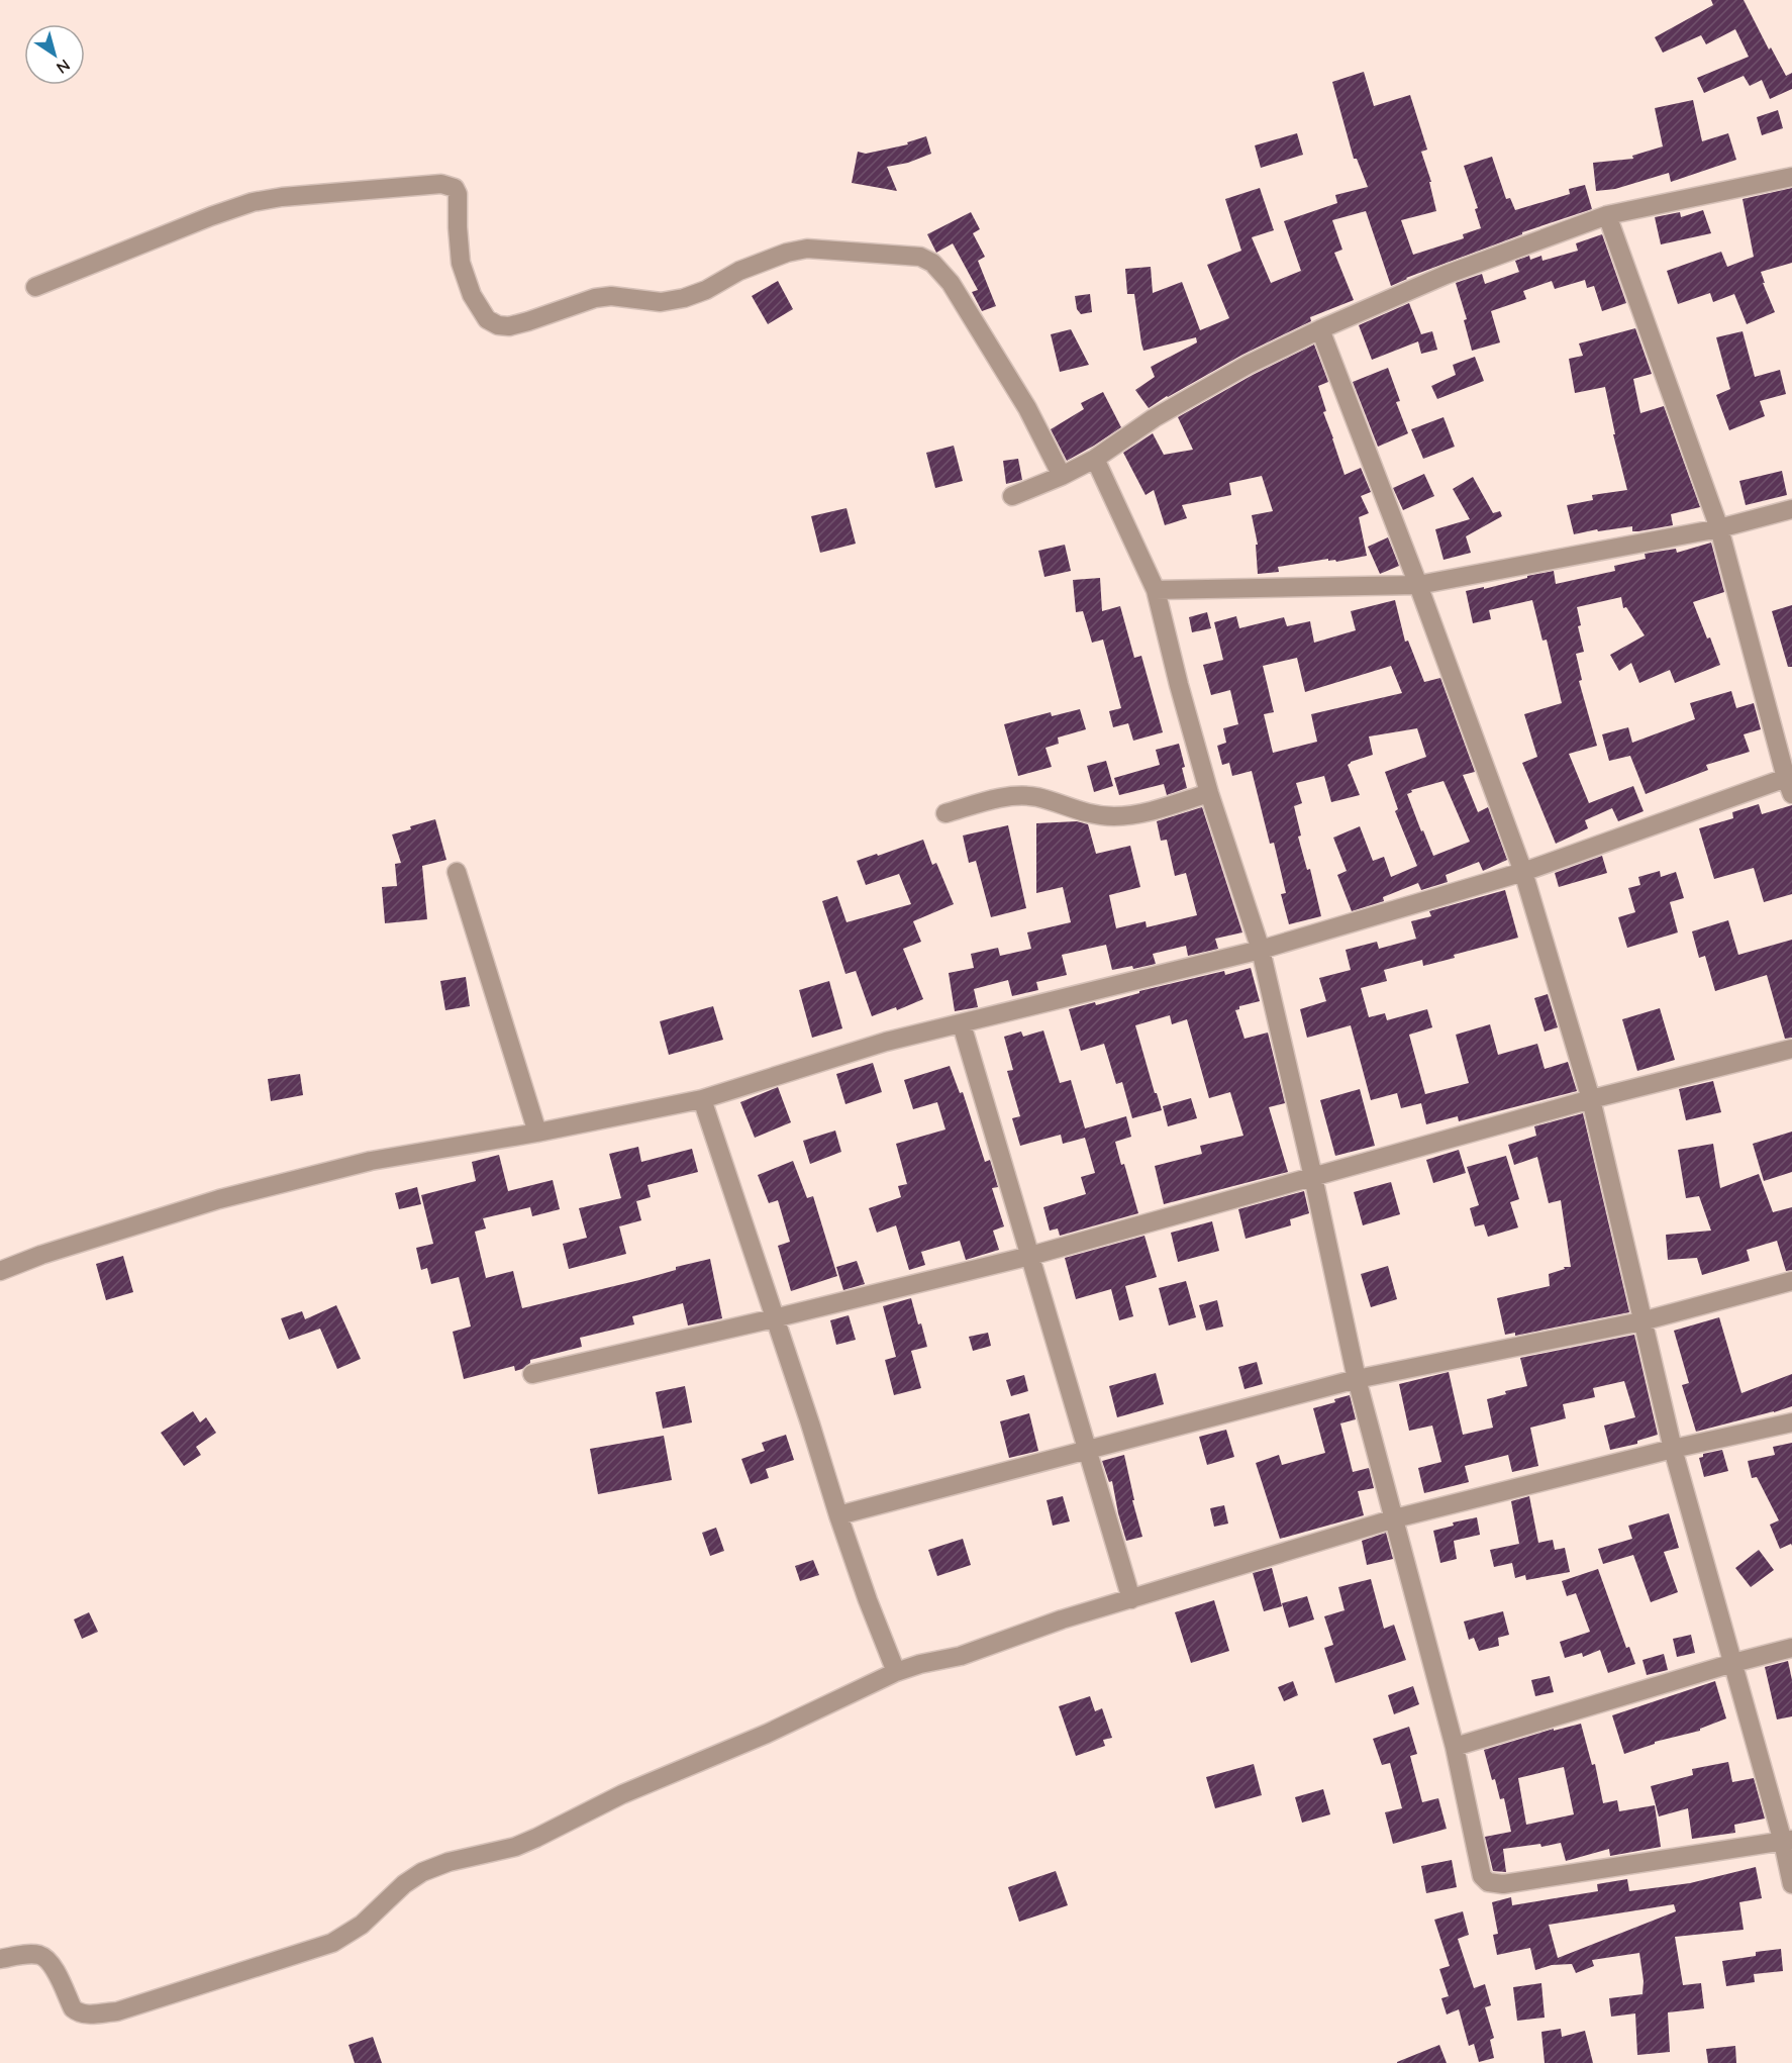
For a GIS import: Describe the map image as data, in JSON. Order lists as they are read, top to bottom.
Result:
{
  "north": "bottom right"
}
